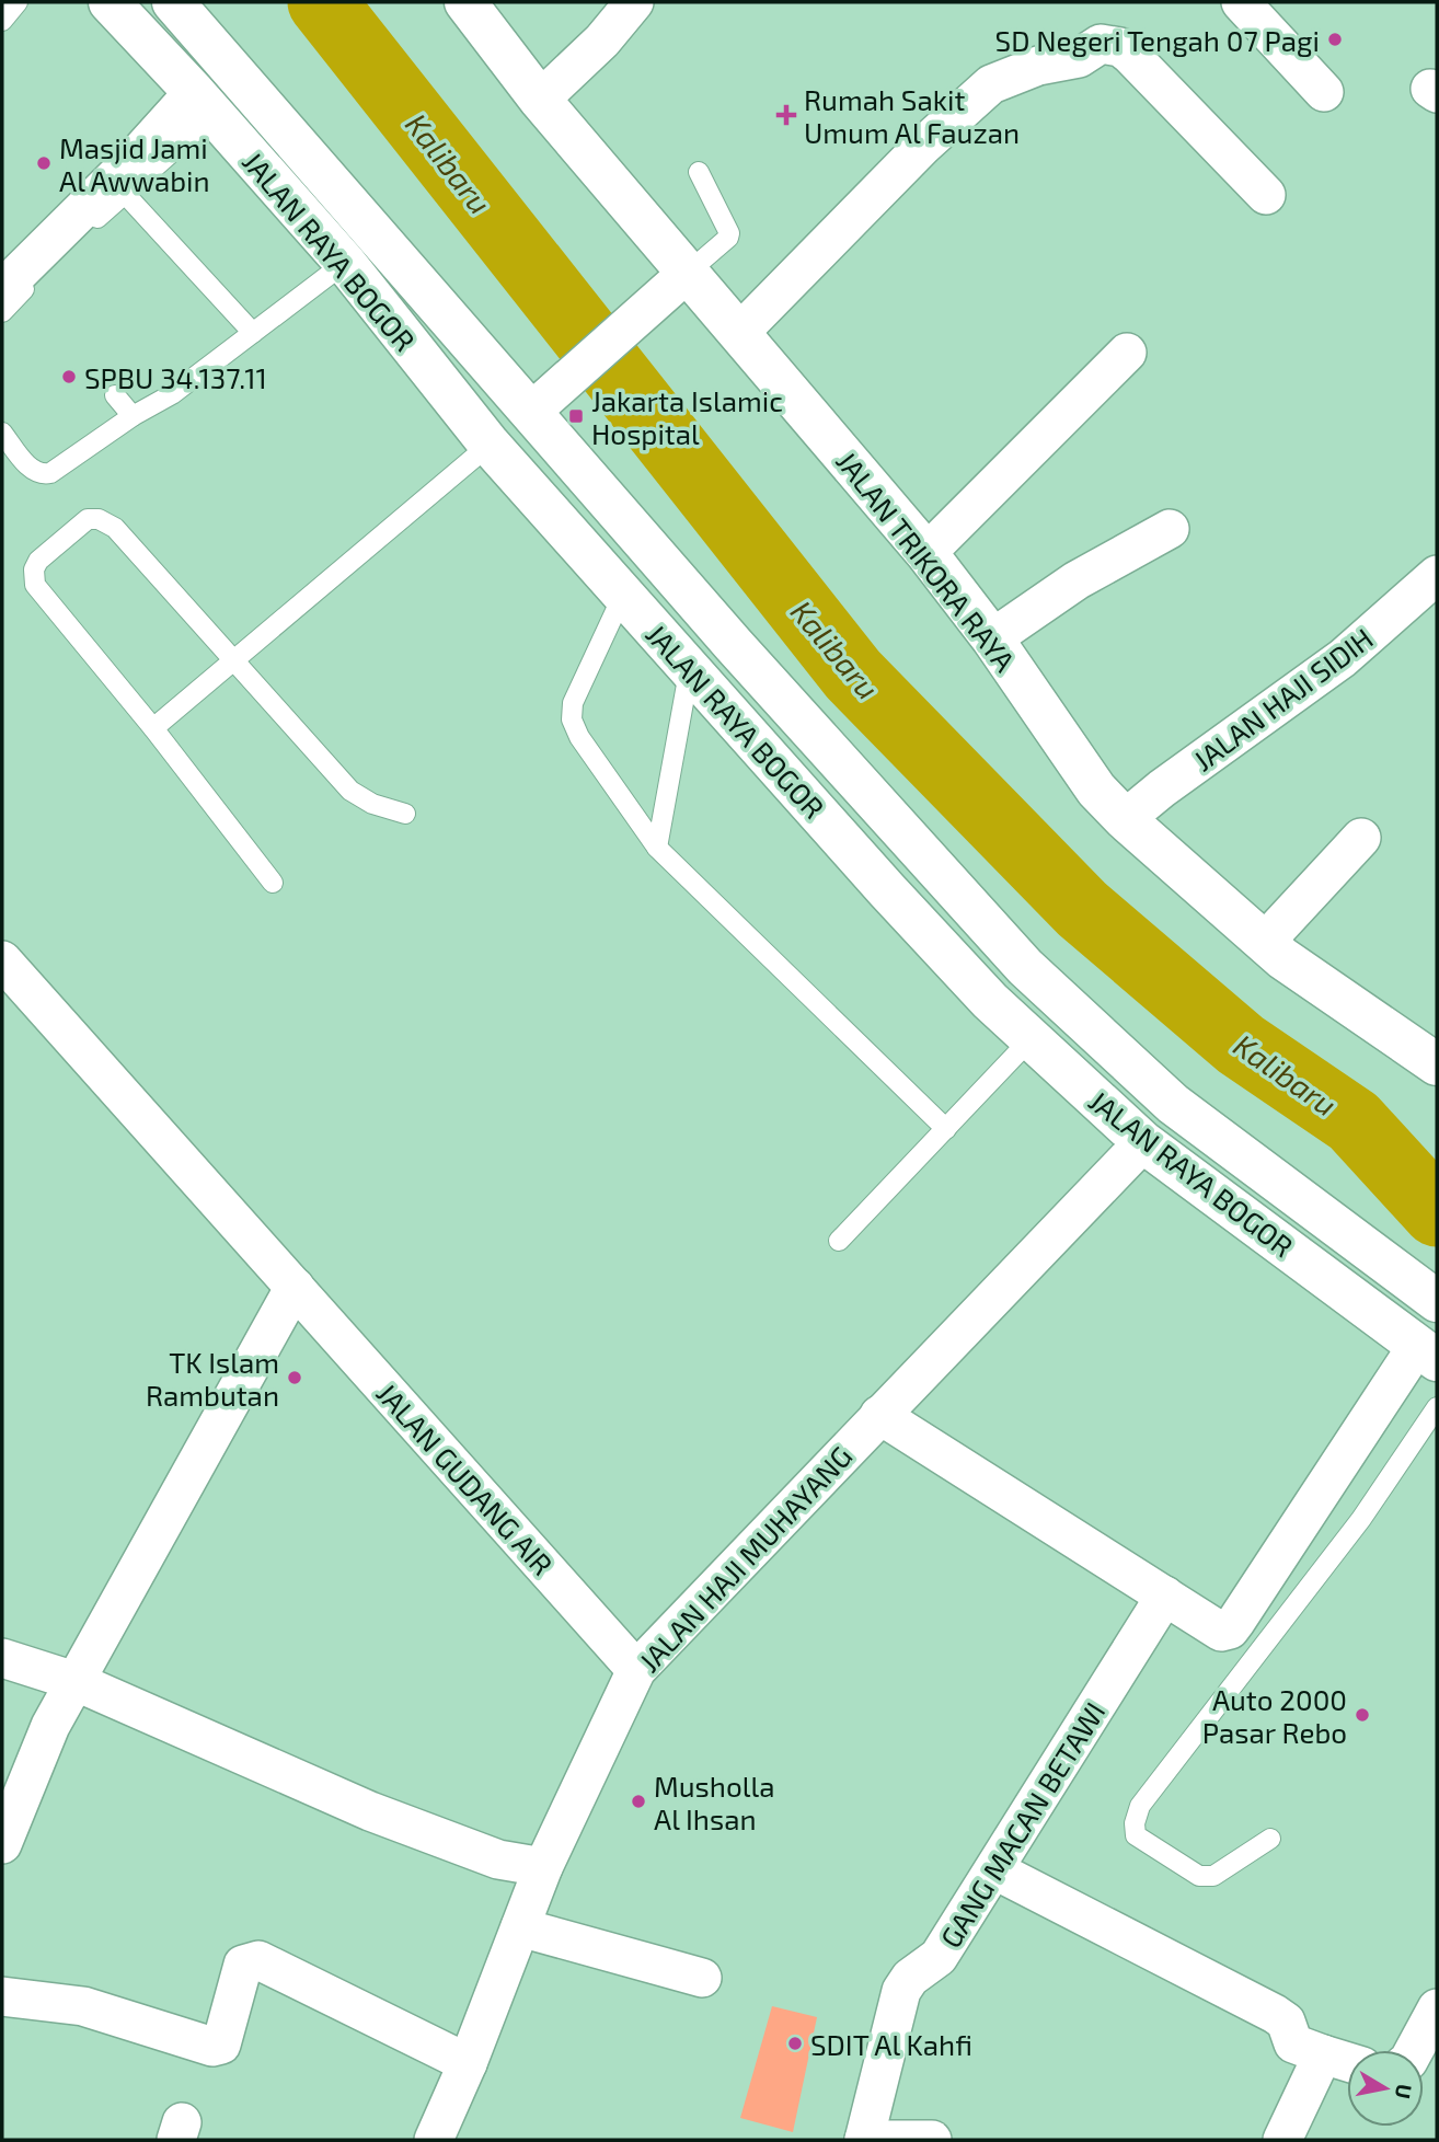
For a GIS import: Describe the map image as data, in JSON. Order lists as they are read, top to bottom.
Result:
{
  "streets": {
    "main road": ["JALAN RAYA BOGOR", "JALAN TRIKORA RAYA"],
    "street": [
      "JALAN HAJI SIDIH",
      "JALAN GUDANG AIR",
      "JALAN HAJI MUHAYANG",
      "GANG MACAN BETAWI"
    ]
  },
  "crossings": [
    ["JALAN RAYA BOGOR", "JALAN HAJI MUHAYANG"],
    ["JALAN TRIKORA RAYA", "JALAN HAJI SIDIH"],
    ["JALAN GUDANG AIR", "JALAN HAJI MUHAYANG"]
  ],
  "water": ["Kalibaru"],
  "places": {
    "other": [
      "SD Negeri Tengah 07 Pagi",
      "Masjid Jami Al Awwabin",
      "SPBU 34.137.11",
      "TK Islam Rambutan",
      "Auto 2000 Pasar Rebo",
      "Musholla Al Ihsan",
      "SDIT Al Kahfi"
    ],
    "health": ["Rumah Sakit Umum Al Fauzan"],
    "transit": ["Jakarta Islamic Hospital"]
  },
  "north": "right"
}
